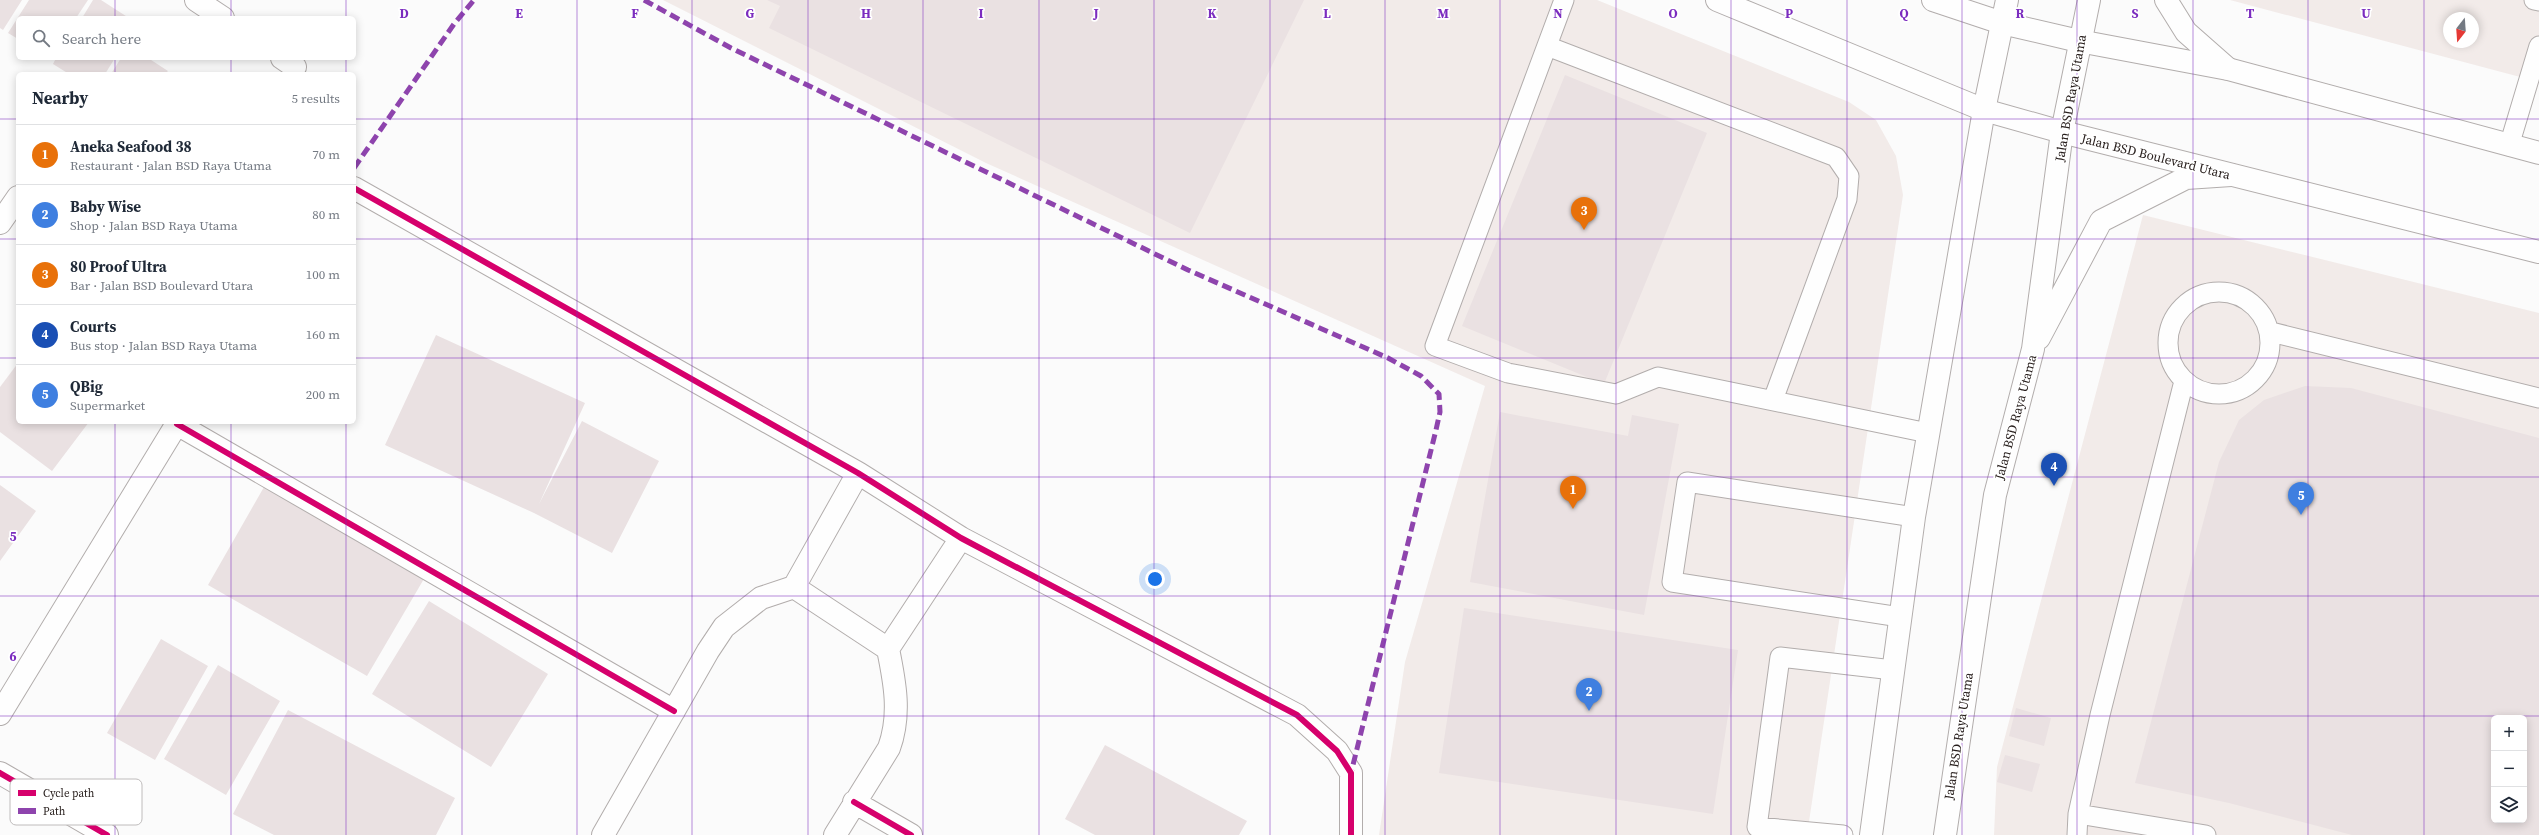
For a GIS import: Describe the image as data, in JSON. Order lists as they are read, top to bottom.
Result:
{
  "streets": {
    "main road": ["Jalan BSD Raya Utama", "Jalan BSD Boulevard Utara"]
  },
  "crossings": [
    ["Jalan BSD Raya Utama", "Jalan BSD Boulevard Utara"]
  ],
  "legend": ["Cycle path", "Path"],
  "north": "bottom",
  "page": {
    "search": "Search here",
    "heading": ["Nearby", "5 results"],
    "list": [
      {
        "mark": "1",
        "name": "Aneka Seafood 38",
        "note": "Restaurant · Jalan BSD Raya Utama",
        "value": "70 m"
      },
      {
        "mark": "2",
        "name": "Baby Wise",
        "note": "Shop · Jalan BSD Raya Utama",
        "value": "80 m"
      },
      {
        "mark": "3",
        "name": "80 Proof Ultra",
        "note": "Bar · Jalan BSD Boulevard Utara",
        "value": "100 m"
      },
      {
        "mark": "4",
        "name": "Courts",
        "note": "Bus stop · Jalan BSD Raya Utama",
        "value": "160 m"
      },
      {
        "mark": "5",
        "name": "QBig",
        "note": "Supermarket",
        "value": "200 m"
      }
    ],
    "pins": [
      "3",
      "4",
      "1",
      "5",
      "2"
    ],
    "map_buttons": ["+", "−"]
  },
  "grid": {
    "columns": [
      "D",
      "E",
      "F",
      "G",
      "H",
      "I",
      "J",
      "K",
      "L",
      "M",
      "N",
      "O",
      "P",
      "Q",
      "R",
      "S",
      "T",
      "U"
    ],
    "rows": ["5", "6"]
  }
}
